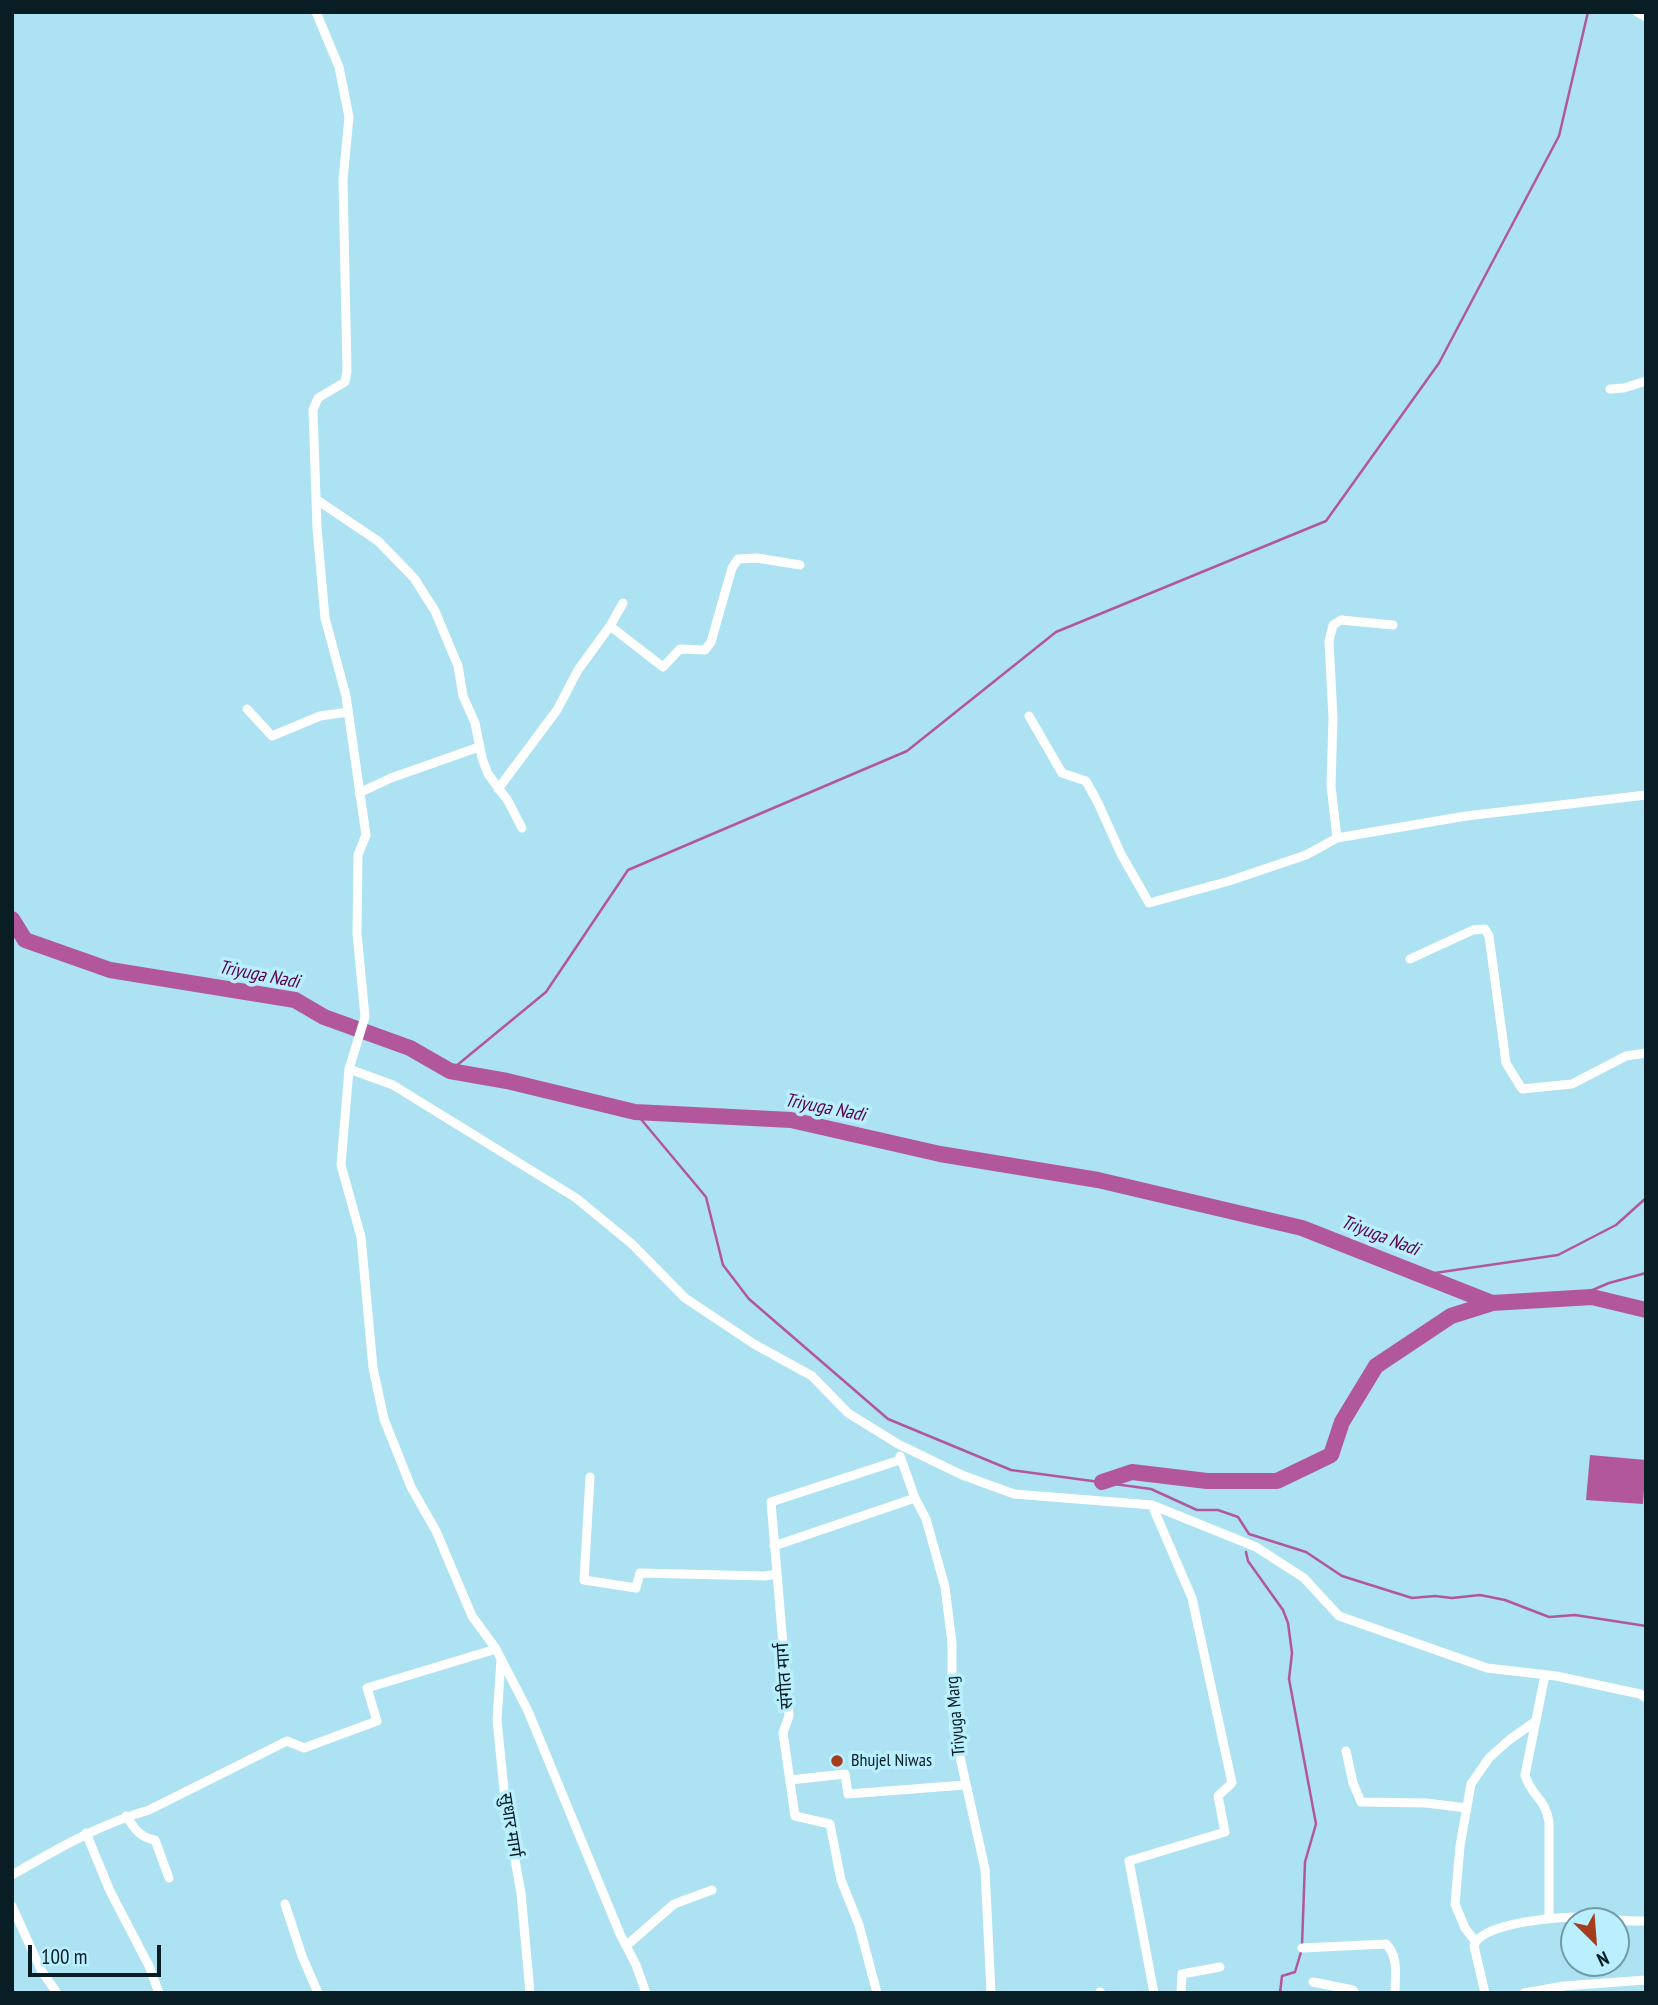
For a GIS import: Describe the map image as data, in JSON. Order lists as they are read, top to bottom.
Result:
{
  "streets": {
    "street": ["संगीत मार्ग", "Triyuga Marg", "सुधार मार्ग"]
  },
  "crossings": [
    ["संगीत मार्ग", "Triyuga Marg"]
  ],
  "water": ["Triyuga Nadi"],
  "places": ["Bhujel Niwas"],
  "scale_bar": "100 m",
  "north": "bottom right"
}
